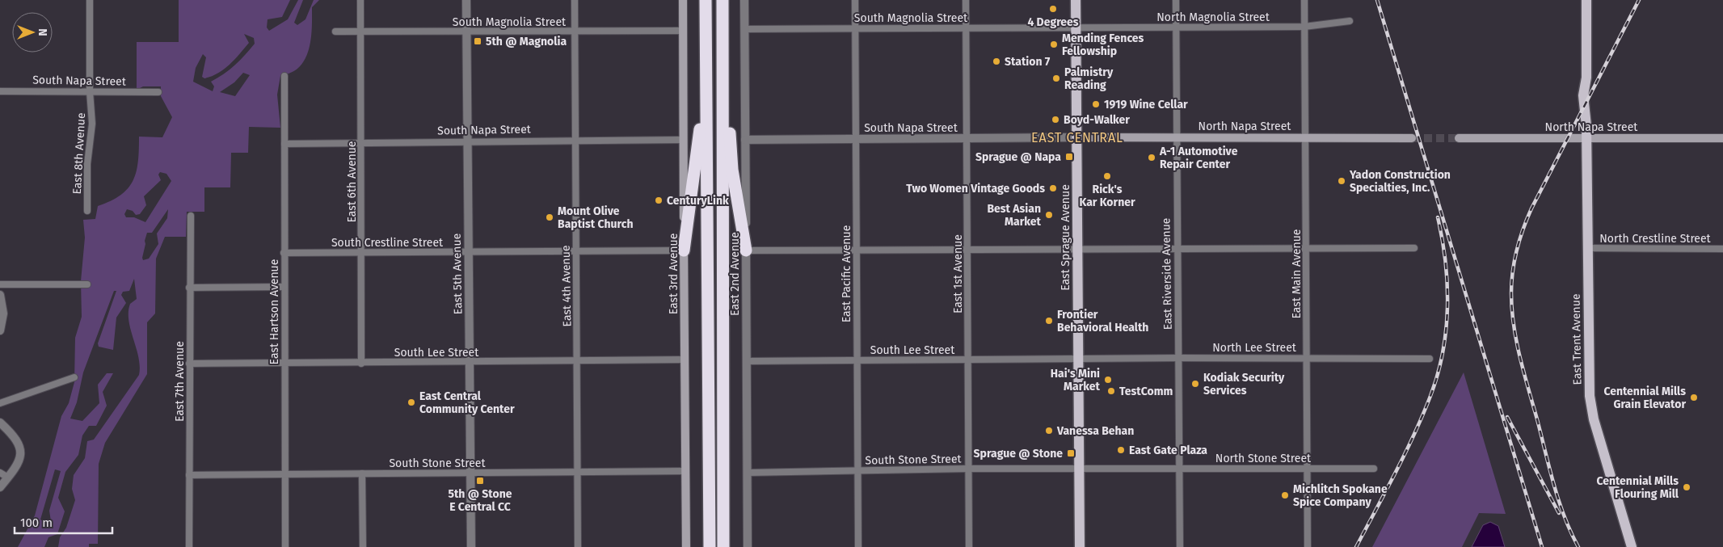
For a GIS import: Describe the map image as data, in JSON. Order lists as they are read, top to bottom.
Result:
{
  "streets": {
    "main road": [
      "North Napa Street",
      "East Sprague Avenue",
      "East 3rd Avenue",
      "East Trent Avenue"
    ],
    "street": [
      "North Magnolia Street",
      "South Magnolia Street",
      "South Napa Street",
      "East 8th Avenue",
      "East 6th Avenue",
      "North Crestline Street",
      "South Crestline Street",
      "East 5th Avenue",
      "East 2nd Avenue",
      "East Pacific Avenue",
      "East 1st Avenue",
      "East Riverside Avenue",
      "East Main Avenue",
      "East 4th Avenue",
      "East Hartson Avenue",
      "North Lee Street",
      "South Lee Street",
      "East 7th Avenue",
      "North Stone Street",
      "South Stone Street"
    ]
  },
  "crossings": [
    ["North Magnolia Street", "South Magnolia Street"],
    ["North Magnolia Street", "East Sprague Avenue"],
    ["North Magnolia Street", "East Riverside Avenue"],
    ["North Magnolia Street", "East Main Avenue"],
    ["South Magnolia Street", "East 6th Avenue"],
    ["South Magnolia Street", "East Sprague Avenue"],
    ["South Magnolia Street", "East 5th Avenue"],
    ["South Magnolia Street", "East 3rd Avenue"],
    ["South Magnolia Street", "East 2nd Avenue"],
    ["South Magnolia Street", "East Pacific Avenue"],
    ["South Magnolia Street", "East 1st Avenue"],
    ["South Magnolia Street", "East 4th Avenue"],
    ["South Napa Street", "North Napa Street"],
    ["South Napa Street", "East 8th Avenue"],
    ["South Napa Street", "East 6th Avenue"],
    ["South Napa Street", "East Sprague Avenue"],
    ["South Napa Street", "East 5th Avenue"],
    ["South Napa Street", "East 3rd Avenue"],
    ["South Napa Street", "East 2nd Avenue"],
    ["South Napa Street", "East Pacific Avenue"],
    ["South Napa Street", "East 1st Avenue"],
    ["South Napa Street", "East 4th Avenue"],
    ["South Napa Street", "East Hartson Avenue"],
    ["North Napa Street", "East Sprague Avenue"],
    ["North Napa Street", "East Riverside Avenue"],
    ["North Napa Street", "East Main Avenue"],
    ["North Napa Street", "East Trent Avenue"],
    ["East 6th Avenue", "South Crestline Street"],
    ["East 6th Avenue", "South Lee Street"],
    ["East Sprague Avenue", "North Lee Street"],
    ["East Sprague Avenue", "South Lee Street"],
    ["East Sprague Avenue", "North Stone Street"],
    ["East Sprague Avenue", "South Stone Street"],
    ["North Crestline Street", "East Trent Avenue"],
    ["South Crestline Street", "East 5th Avenue"],
    ["South Crestline Street", "East 3rd Avenue"],
    ["South Crestline Street", "East 4th Avenue"],
    ["South Crestline Street", "East Hartson Avenue"],
    ["East 5th Avenue", "South Lee Street"],
    ["East 5th Avenue", "South Stone Street"],
    ["East 3rd Avenue", "South Lee Street"],
    ["East 3rd Avenue", "South Stone Street"],
    ["East 2nd Avenue", "South Lee Street"],
    ["East 2nd Avenue", "South Stone Street"],
    ["East Pacific Avenue", "South Lee Street"],
    ["East Pacific Avenue", "South Stone Street"],
    ["East 1st Avenue", "South Lee Street"],
    ["East 1st Avenue", "South Stone Street"],
    ["East Riverside Avenue", "North Lee Street"],
    ["East Riverside Avenue", "North Stone Street"],
    ["East Main Avenue", "North Lee Street"],
    ["East Main Avenue", "North Stone Street"],
    ["East 4th Avenue", "South Lee Street"],
    ["East 4th Avenue", "South Stone Street"],
    ["East Hartson Avenue", "South Lee Street"],
    ["East Hartson Avenue", "South Stone Street"],
    ["North Lee Street", "South Lee Street"],
    ["South Lee Street", "East 7th Avenue"],
    ["East 7th Avenue", "South Stone Street"],
    ["North Stone Street", "South Stone Street"]
  ],
  "districts": ["EAST CENTRAL"],
  "places": {
    "other": [
      "4 Degrees",
      "Mending Fences Fellowship",
      "Station 7",
      "Palmistry Reading",
      "1919 Wine Cellar",
      "Boyd-Walker",
      "A-1 Automotive Repair Center",
      "Rick's Kar Korner",
      "Yadon Construction Specialties, Inc.",
      "Two Women Vintage Goods",
      "CenturyLink",
      "Best Asian Market",
      "Mount Olive Baptist Church",
      "Frontier Behavioral Health",
      "Hai's Mini Market",
      "Kodiak Security Services",
      "TestComm",
      "Centennial Mills Grain Elevator",
      "East Central Community Center",
      "Vanessa Behan",
      "East Gate Plaza",
      "Centennial Mills Flouring Mill",
      "Michlitch Spokane Spice Company"
    ],
    "transit": [
      "5th @ Magnolia",
      "Sprague @ Napa",
      "Sprague @ Stone",
      "5th @ Stone E Central CC"
    ]
  },
  "scale_bar": "100 m",
  "north": "right"
}
